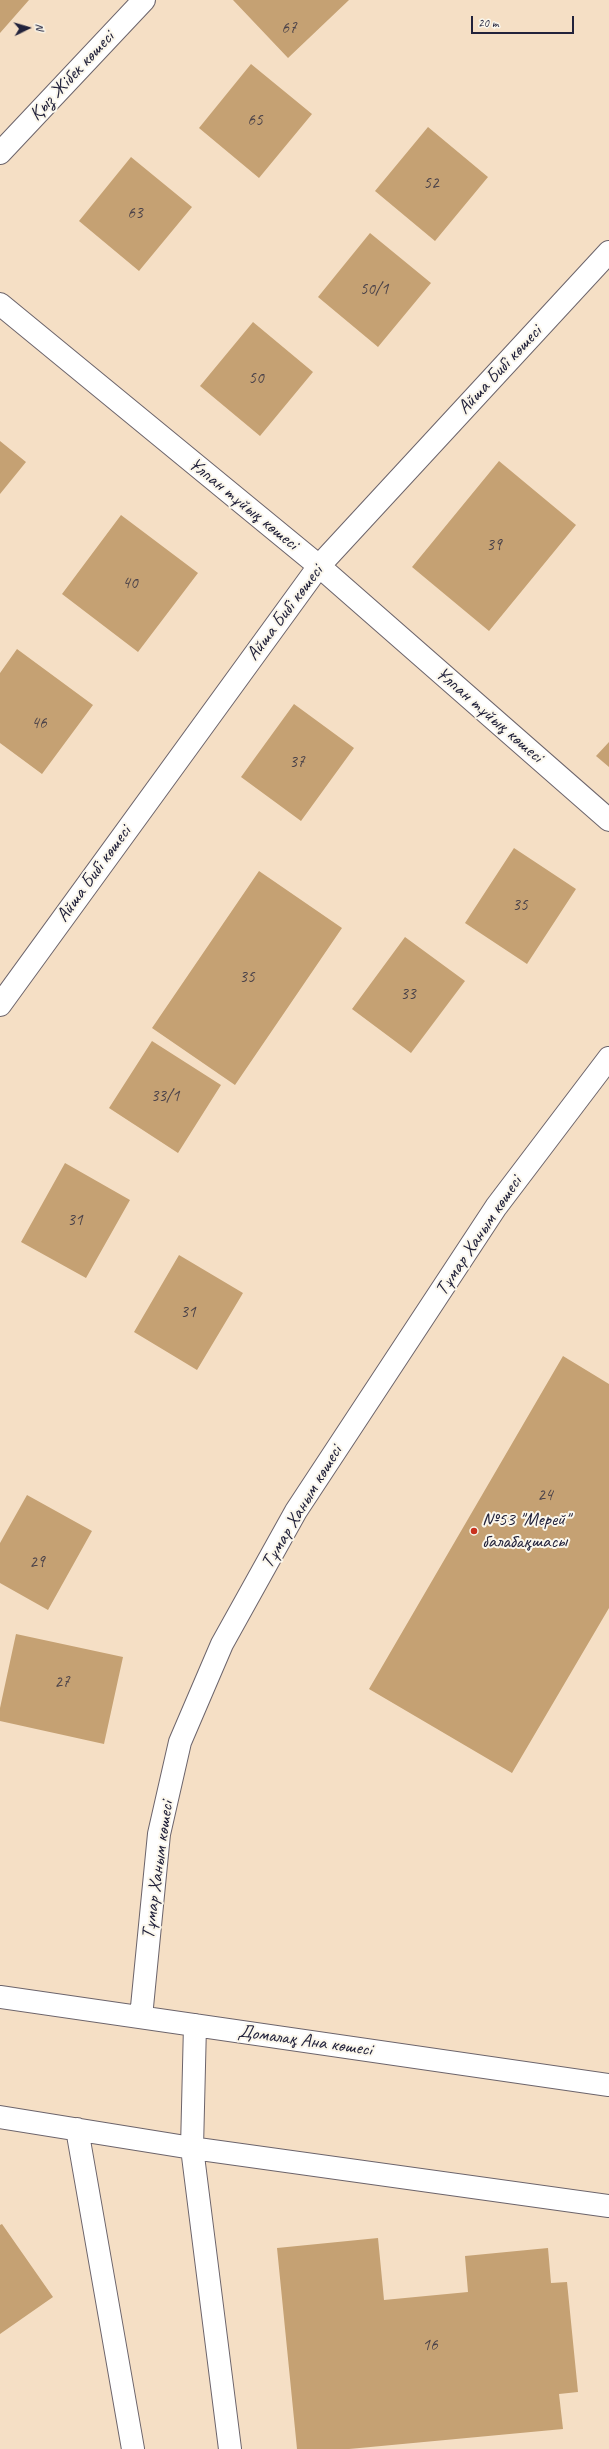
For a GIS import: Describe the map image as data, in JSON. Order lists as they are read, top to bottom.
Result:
{
  "streets": {
    "street": [
      "Қыз Жібек көшесі",
      "Айша Бибі көшесі",
      "Ұлпан тұйық көшесі",
      "Тұмар Ханым көшесі",
      "Домалақ Ана көшесі"
    ]
  },
  "crossings": [
    ["Айша Бибі көшесі", "Ұлпан тұйық көшесі"],
    ["Тұмар Ханым көшесі", "Домалақ Ана көшесі"]
  ],
  "places": ["№53 \"Мерей\" балабақшасы"],
  "house_numbers": [
    "67",
    "65",
    "52",
    "63",
    "50/1",
    "50",
    "39",
    "40",
    "46",
    "37",
    "35",
    "35",
    "33",
    "33/1",
    "31",
    "31",
    "24",
    "29",
    "27",
    "16"
  ],
  "scale_bar": "20 m",
  "north": "right"
}
